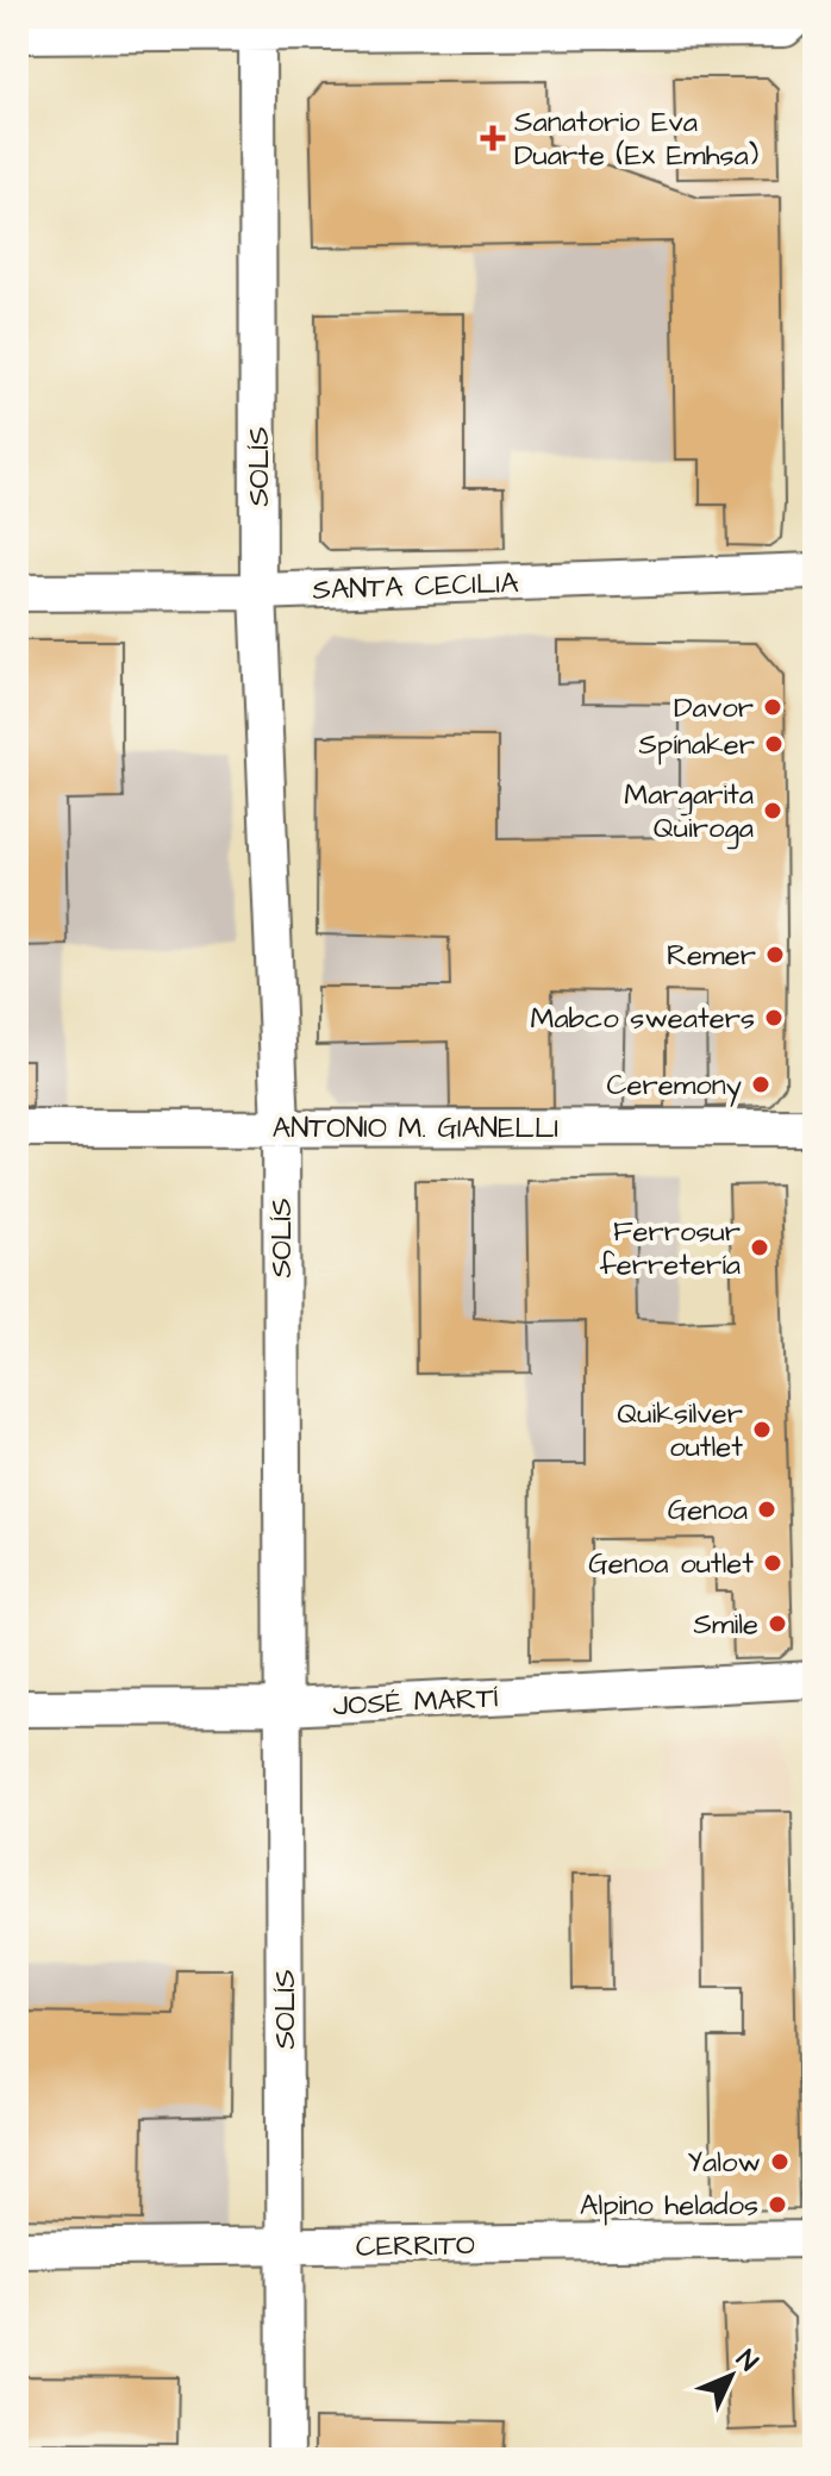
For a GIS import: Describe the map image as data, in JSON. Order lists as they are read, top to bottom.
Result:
{
  "streets": {
    "street": [
      "SOLÍS",
      "SANTA CECILIA",
      "ANTONIO M. GIANELLI",
      "JOSÉ MARTÍ",
      "CERRITO"
    ]
  },
  "crossings": [
    ["SOLÍS", "SANTA CECILIA"],
    ["SOLÍS", "ANTONIO M. GIANELLI"],
    ["SOLÍS", "JOSÉ MARTÍ"],
    ["SOLÍS", "CERRITO"]
  ],
  "places": {
    "health": ["Sanatorio Eva Duarte (Ex Emhsa)"],
    "other": [
      "Davor",
      "Spínaker",
      "Margarita Quiroga",
      "Remer",
      "Mabco sweaters",
      "Ceremony",
      "Ferrosur ferretería",
      "Quiksilver outlet",
      "Genoa",
      "Genoa outlet",
      "Smile",
      "Yalow",
      "Alpino helados"
    ]
  },
  "north": "top right"
}
